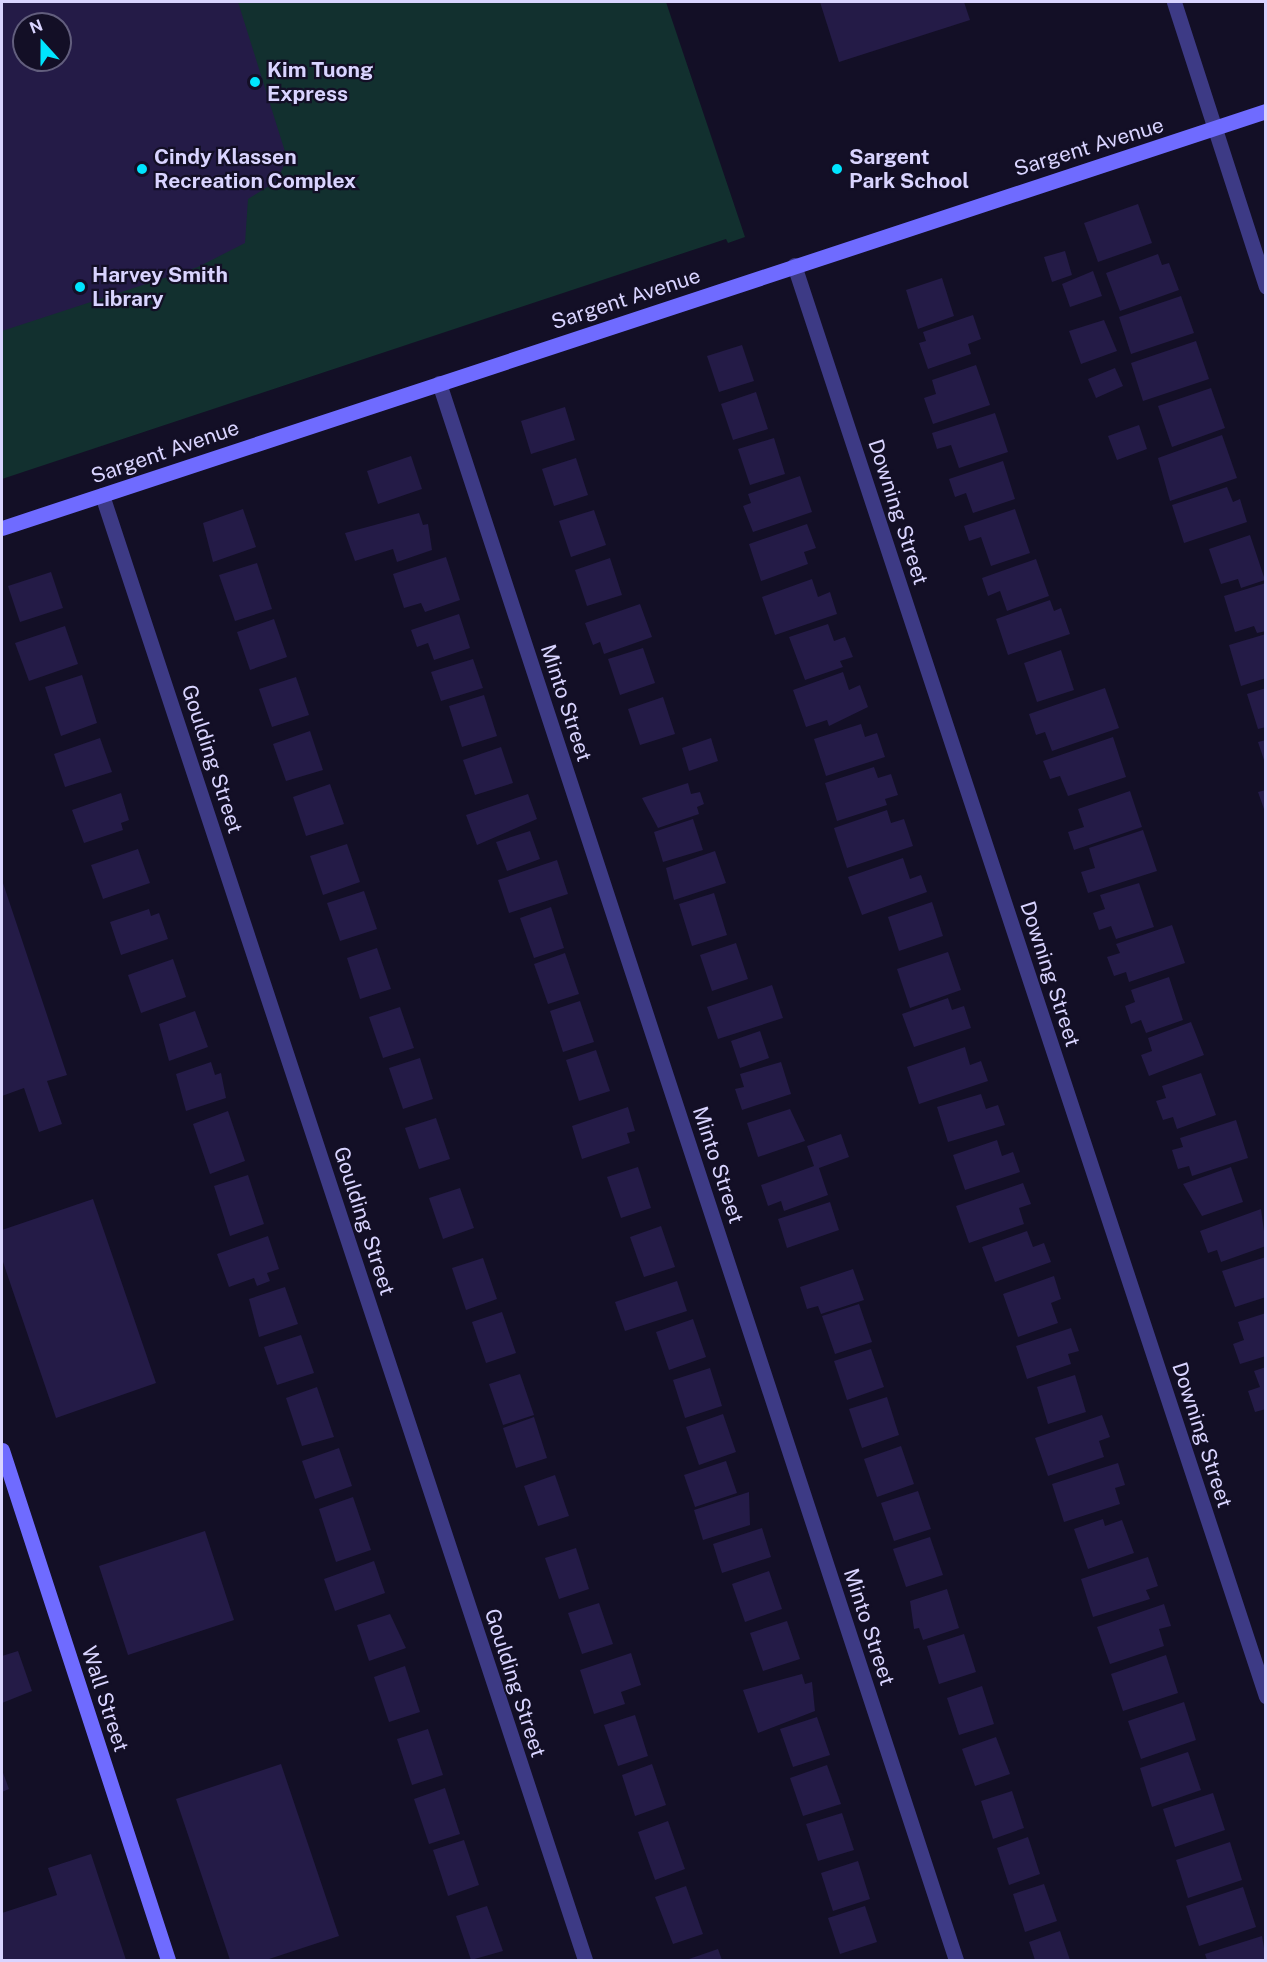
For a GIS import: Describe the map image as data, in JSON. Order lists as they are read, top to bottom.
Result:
{
  "streets": {
    "main road": ["Sargent Avenue", "Wall Street"],
    "street": ["Downing Street", "Minto Street", "Goulding Street"]
  },
  "crossings": [
    ["Sargent Avenue", "Downing Street"],
    ["Sargent Avenue", "Minto Street"],
    ["Sargent Avenue", "Goulding Street"]
  ],
  "places": [
    "Kim Tuong Express",
    "Cindy Klassen Recreation Complex",
    "Sargent Park School",
    "Harvey Smith Library"
  ],
  "north": "top"
}
